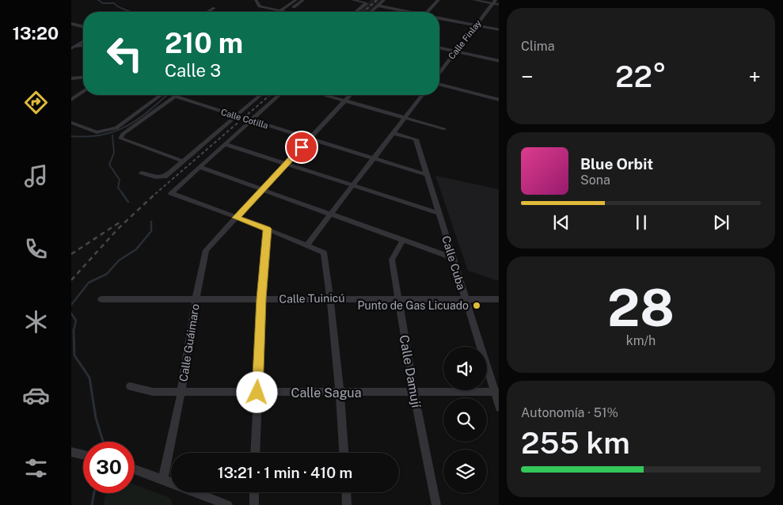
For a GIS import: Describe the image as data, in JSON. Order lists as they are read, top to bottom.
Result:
{
  "streets": {
    "street": [
      "Calle Finlay",
      "Calle Cotilla",
      "Calle Cuba",
      "Calle Tuinicú",
      "Calle Guáimaro",
      "Calle Damují",
      "Calle Sagua"
    ]
  },
  "crossings": [
    ["Calle Cotilla", "Calle Cuba"],
    ["Calle Cuba", "Calle Tuinicú"],
    ["Calle Cuba", "Calle Sagua"],
    ["Calle Tuinicú", "Calle Guáimaro"],
    ["Calle Tuinicú", "Calle Damují"],
    ["Calle Guáimaro", "Calle Sagua"],
    ["Calle Damují", "Calle Sagua"]
  ],
  "places": ["Punto de Gas Licuado"],
  "page": {
    "tabs": "13:20",
    "tile": [
      "Clima",
      ["28", "km/h"],
      ["Autonomía · 51%", "255 km"]
    ],
    "turn": ["210 m", "Calle 3"],
    "heat": ["−", "22°", "+"],
    "song": ["Blue Orbit", "Sona"],
    "limit": "30",
    "trip": "13:21 · 1 min · 410 m"
  }
}
